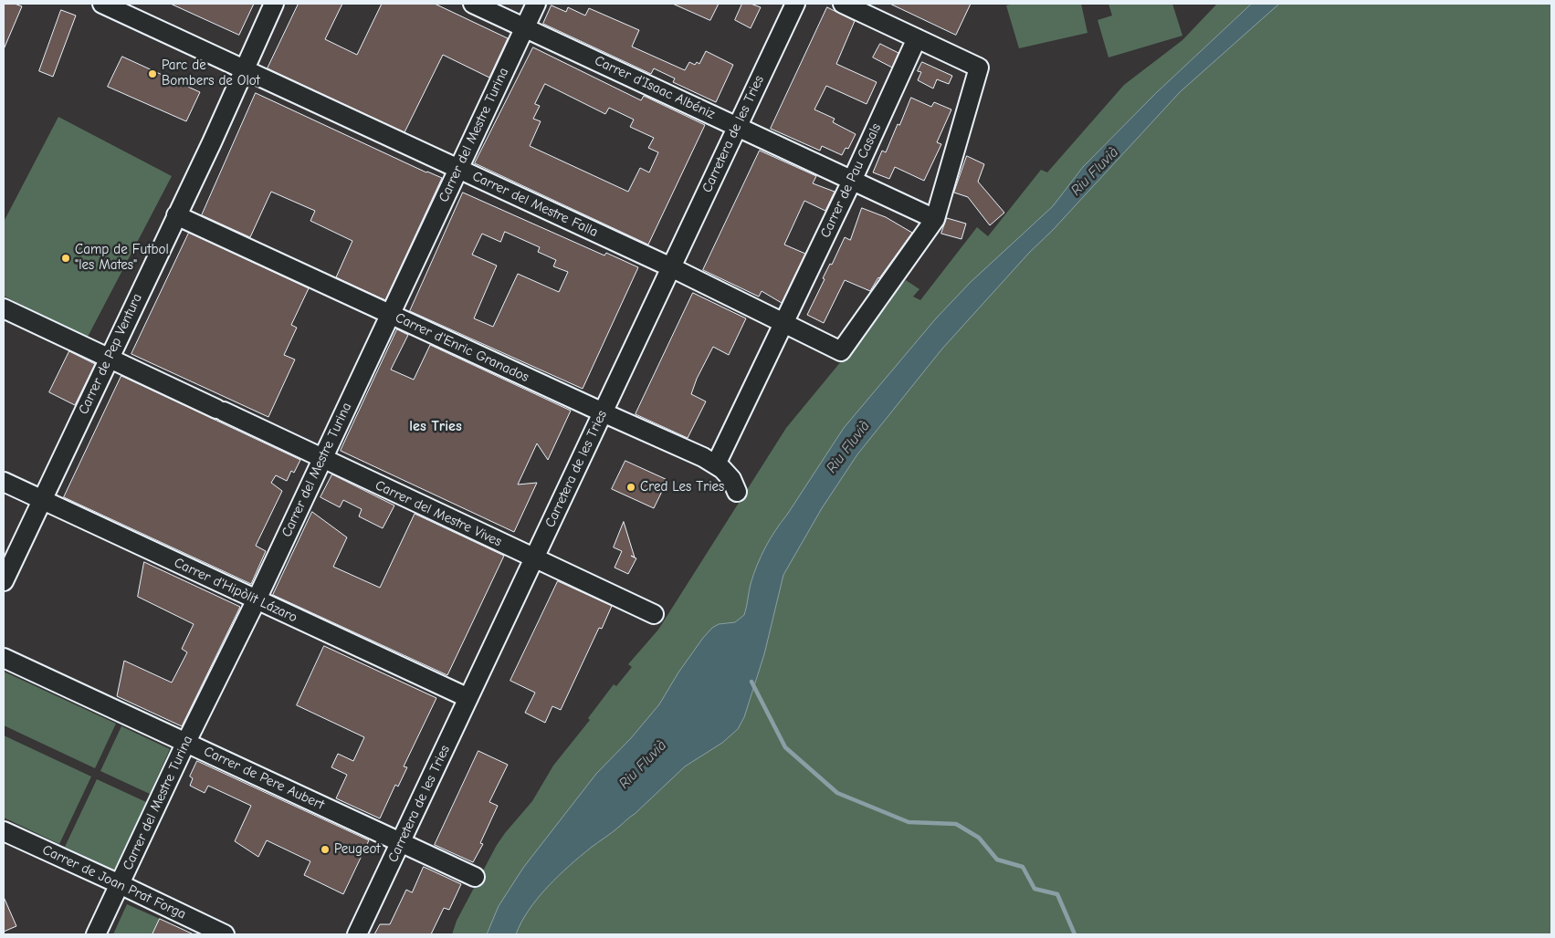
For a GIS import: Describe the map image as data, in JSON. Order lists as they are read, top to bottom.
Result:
{
  "streets": {
    "street": [
      "Carrer d'Isaac Albéniz",
      "Carretera de les Tries",
      "Carrer del Mestre Turina",
      "Carrer de Pau Casals",
      "Carrer del Mestre Falla",
      "Carrer d'Enric Granados",
      "Carrer de Pep Ventura",
      "Carrer del Mestre Vives",
      "Carrer d'Hipòlit Lázaro",
      "Carrer de Pere Aubert",
      "Carrer de Joan Prat Forga"
    ]
  },
  "crossings": [
    ["Carrer d'Isaac Albéniz", "Carretera de les Tries"],
    ["Carrer d'Isaac Albéniz", "Carrer del Mestre Turina"],
    ["Carrer d'Isaac Albéniz", "Carrer de Pau Casals"],
    ["Carrer d'Isaac Albéniz", "Carrer del Mestre Falla"],
    ["Carretera de les Tries", "Carrer del Mestre Falla"],
    ["Carretera de les Tries", "Carrer d'Enric Granados"],
    ["Carretera de les Tries", "Carrer del Mestre Vives"],
    ["Carretera de les Tries", "Carrer d'Hipòlit Lázaro"],
    ["Carretera de les Tries", "Carrer de Pere Aubert"],
    ["Carrer del Mestre Turina", "Carrer del Mestre Falla"],
    ["Carrer del Mestre Turina", "Carrer d'Enric Granados"],
    ["Carrer del Mestre Turina", "Carrer del Mestre Vives"],
    ["Carrer del Mestre Turina", "Carrer d'Hipòlit Lázaro"],
    ["Carrer del Mestre Turina", "Carrer de Pere Aubert"],
    ["Carrer del Mestre Turina", "Carrer de Joan Prat Forga"],
    ["Carrer de Pau Casals", "Carrer del Mestre Falla"],
    ["Carrer de Pau Casals", "Carrer d'Enric Granados"],
    ["Carrer del Mestre Falla", "Carrer de Pep Ventura"],
    ["Carrer d'Enric Granados", "Carrer de Pep Ventura"],
    ["Carrer de Pep Ventura", "Carrer del Mestre Vives"],
    ["Carrer de Pep Ventura", "Carrer d'Hipòlit Lázaro"]
  ],
  "districts": ["les Tries"],
  "water": ["Riu Fluvià"],
  "places": [
    "Parc de Bombers de Olot",
    "Camp de Futbol \"les Mates\"",
    "Cred Les Tries",
    "Peugeot"
  ]
}
